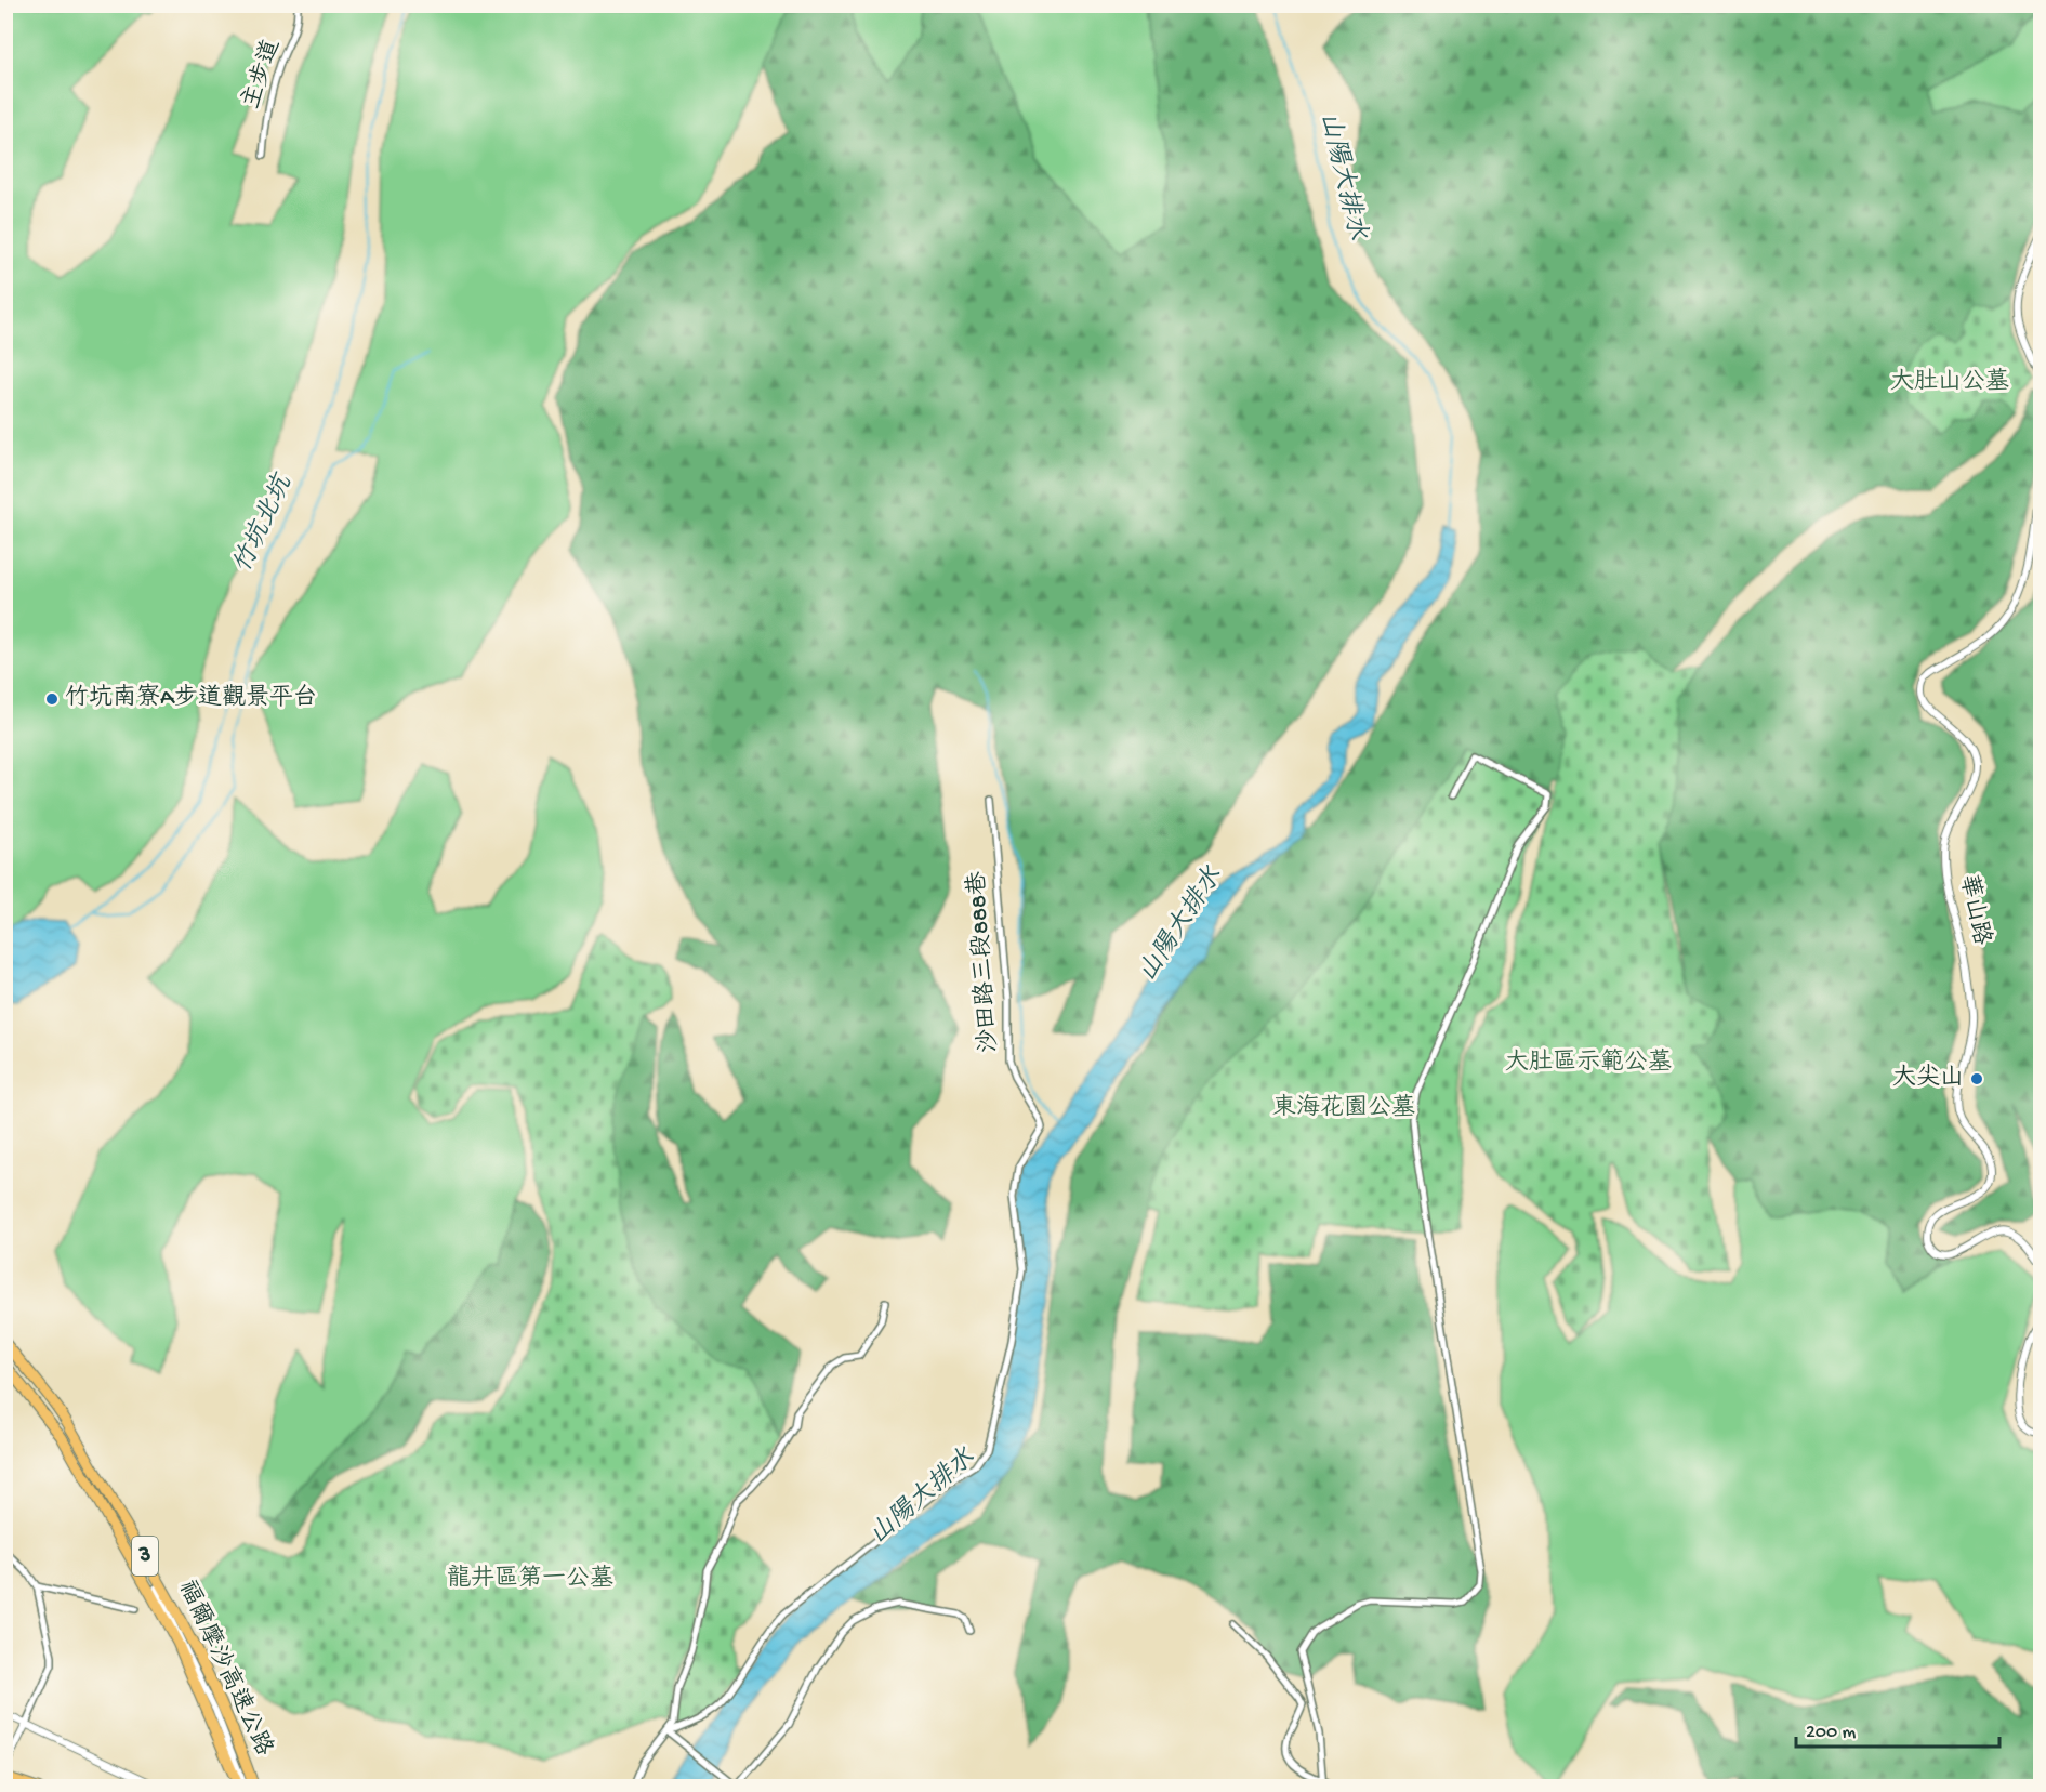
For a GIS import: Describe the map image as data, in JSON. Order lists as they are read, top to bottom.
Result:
{
  "streets": {
    "highway": ["3", "福爾摩沙高速公路"],
    "street": ["主步道", "華山路", "沙田路三段888巷"]
  },
  "water": ["山陽大排水", "竹坑北坑"],
  "parks": [
    "大肚山公墓",
    "大肚區示範公墓",
    "東海花園公墓",
    "龍井區第一公墓"
  ],
  "places": ["竹坑南寮A步道觀景平台", "大尖山"],
  "scale_bar": "200 m"
}
